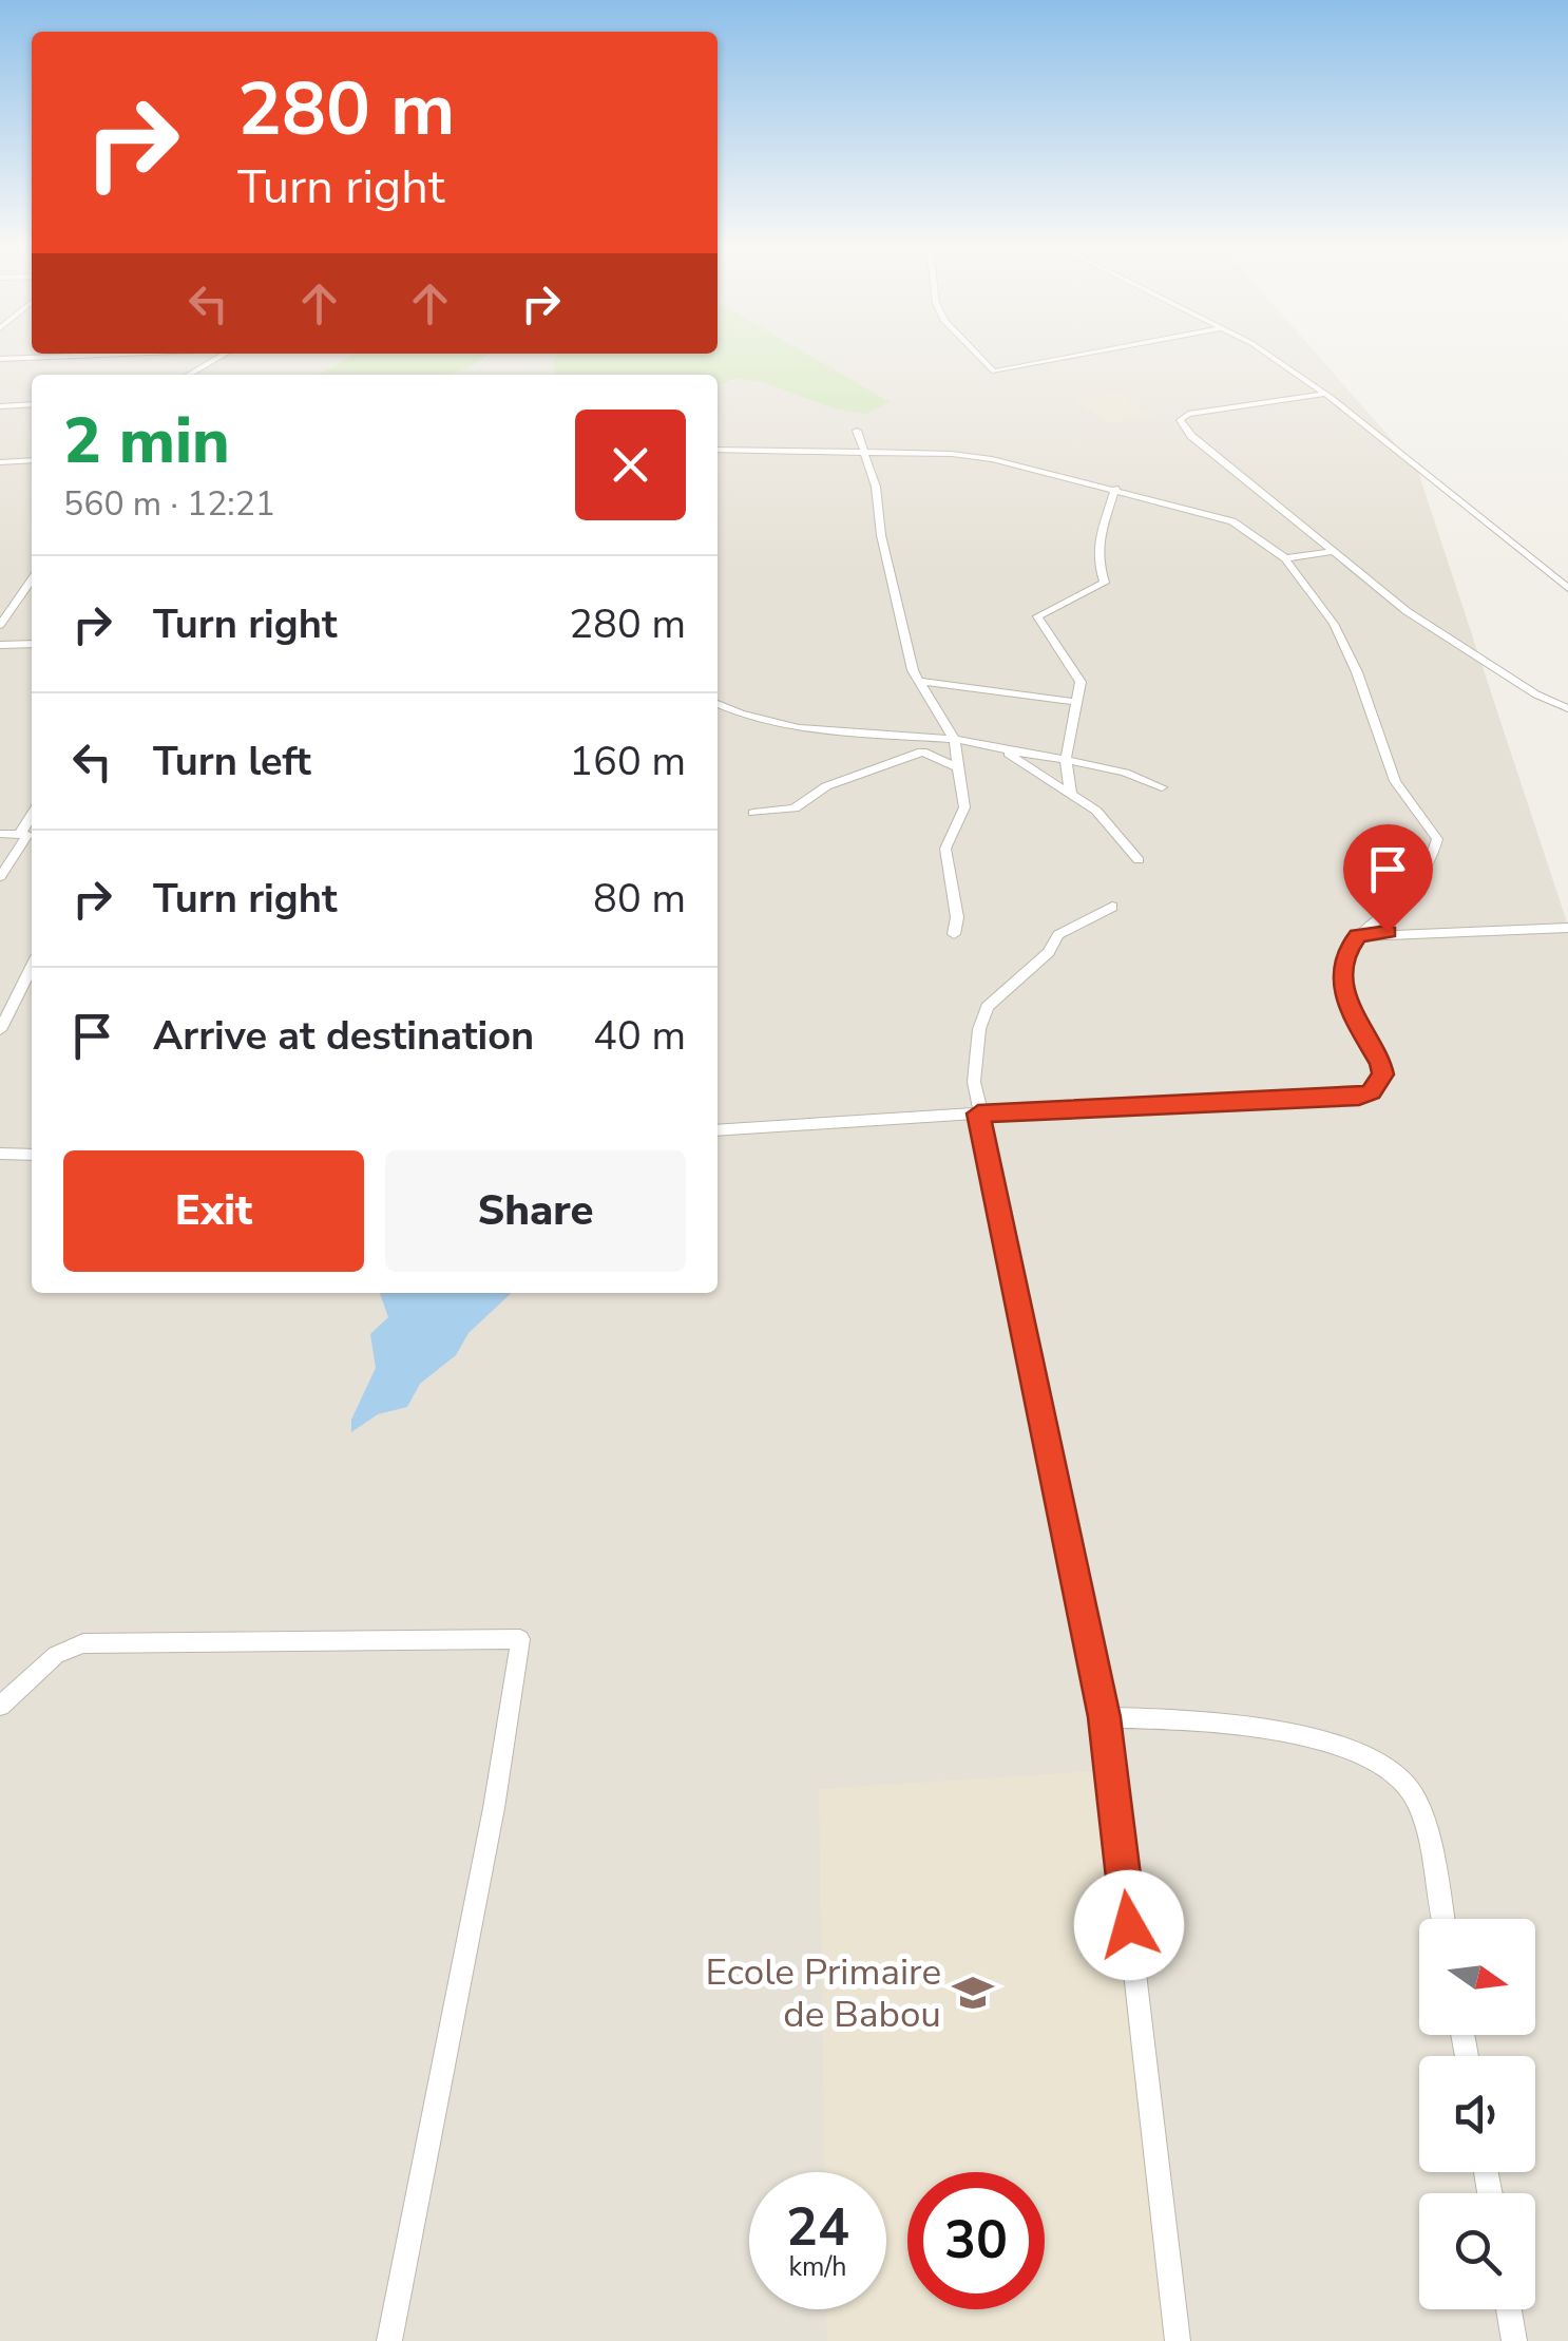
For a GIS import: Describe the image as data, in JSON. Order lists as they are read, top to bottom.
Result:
{
  "places": {
    "school or university": ["Ecole Primaire de Babou"]
  },
  "north": "right",
  "page": {
    "turn": ["280 m", "Turn right"],
    "heading": ["2 min", "560 m · 12:21"],
    "list": [
      {
        "name": "Turn right",
        "value": "280 m"
      },
      {
        "name": "Turn left",
        "value": "160 m"
      },
      {
        "name": "Turn right",
        "value": "80 m"
      },
      {
        "name": "Arrive at destination",
        "value": "40 m"
      }
    ],
    "buttons": ["Exit", "Share"],
    "speed": "24 km/h",
    "limit": "30"
  }
}
